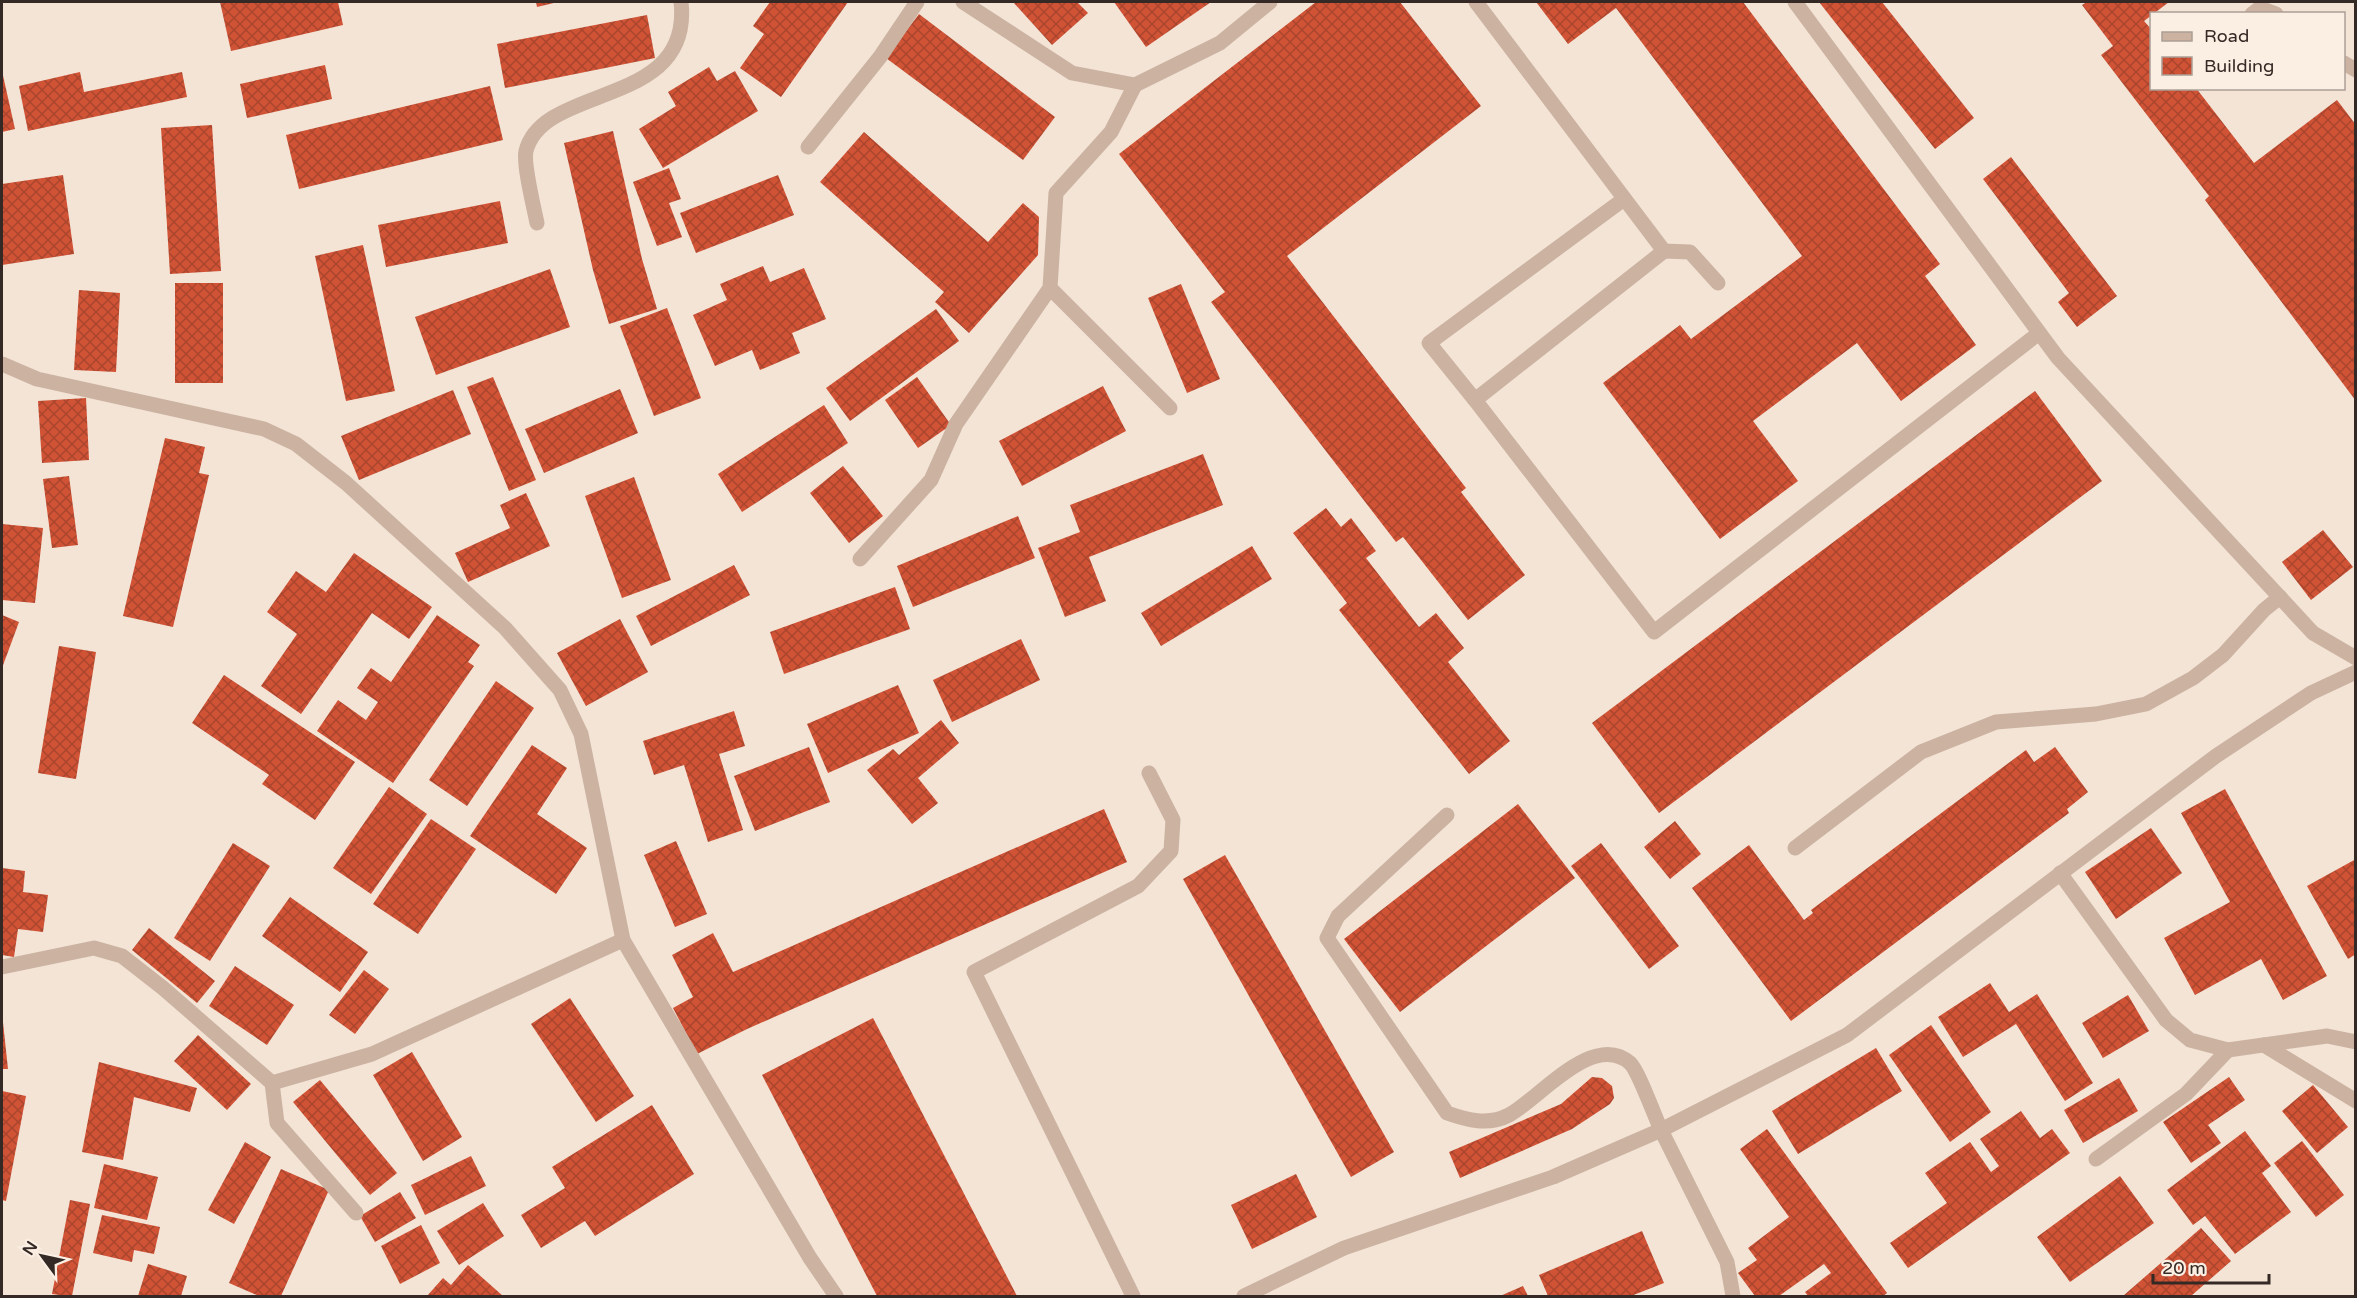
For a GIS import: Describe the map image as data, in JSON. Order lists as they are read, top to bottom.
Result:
{
  "legend": ["Road", "Building"],
  "scale_bar": "20 m",
  "north": "top left"
}
